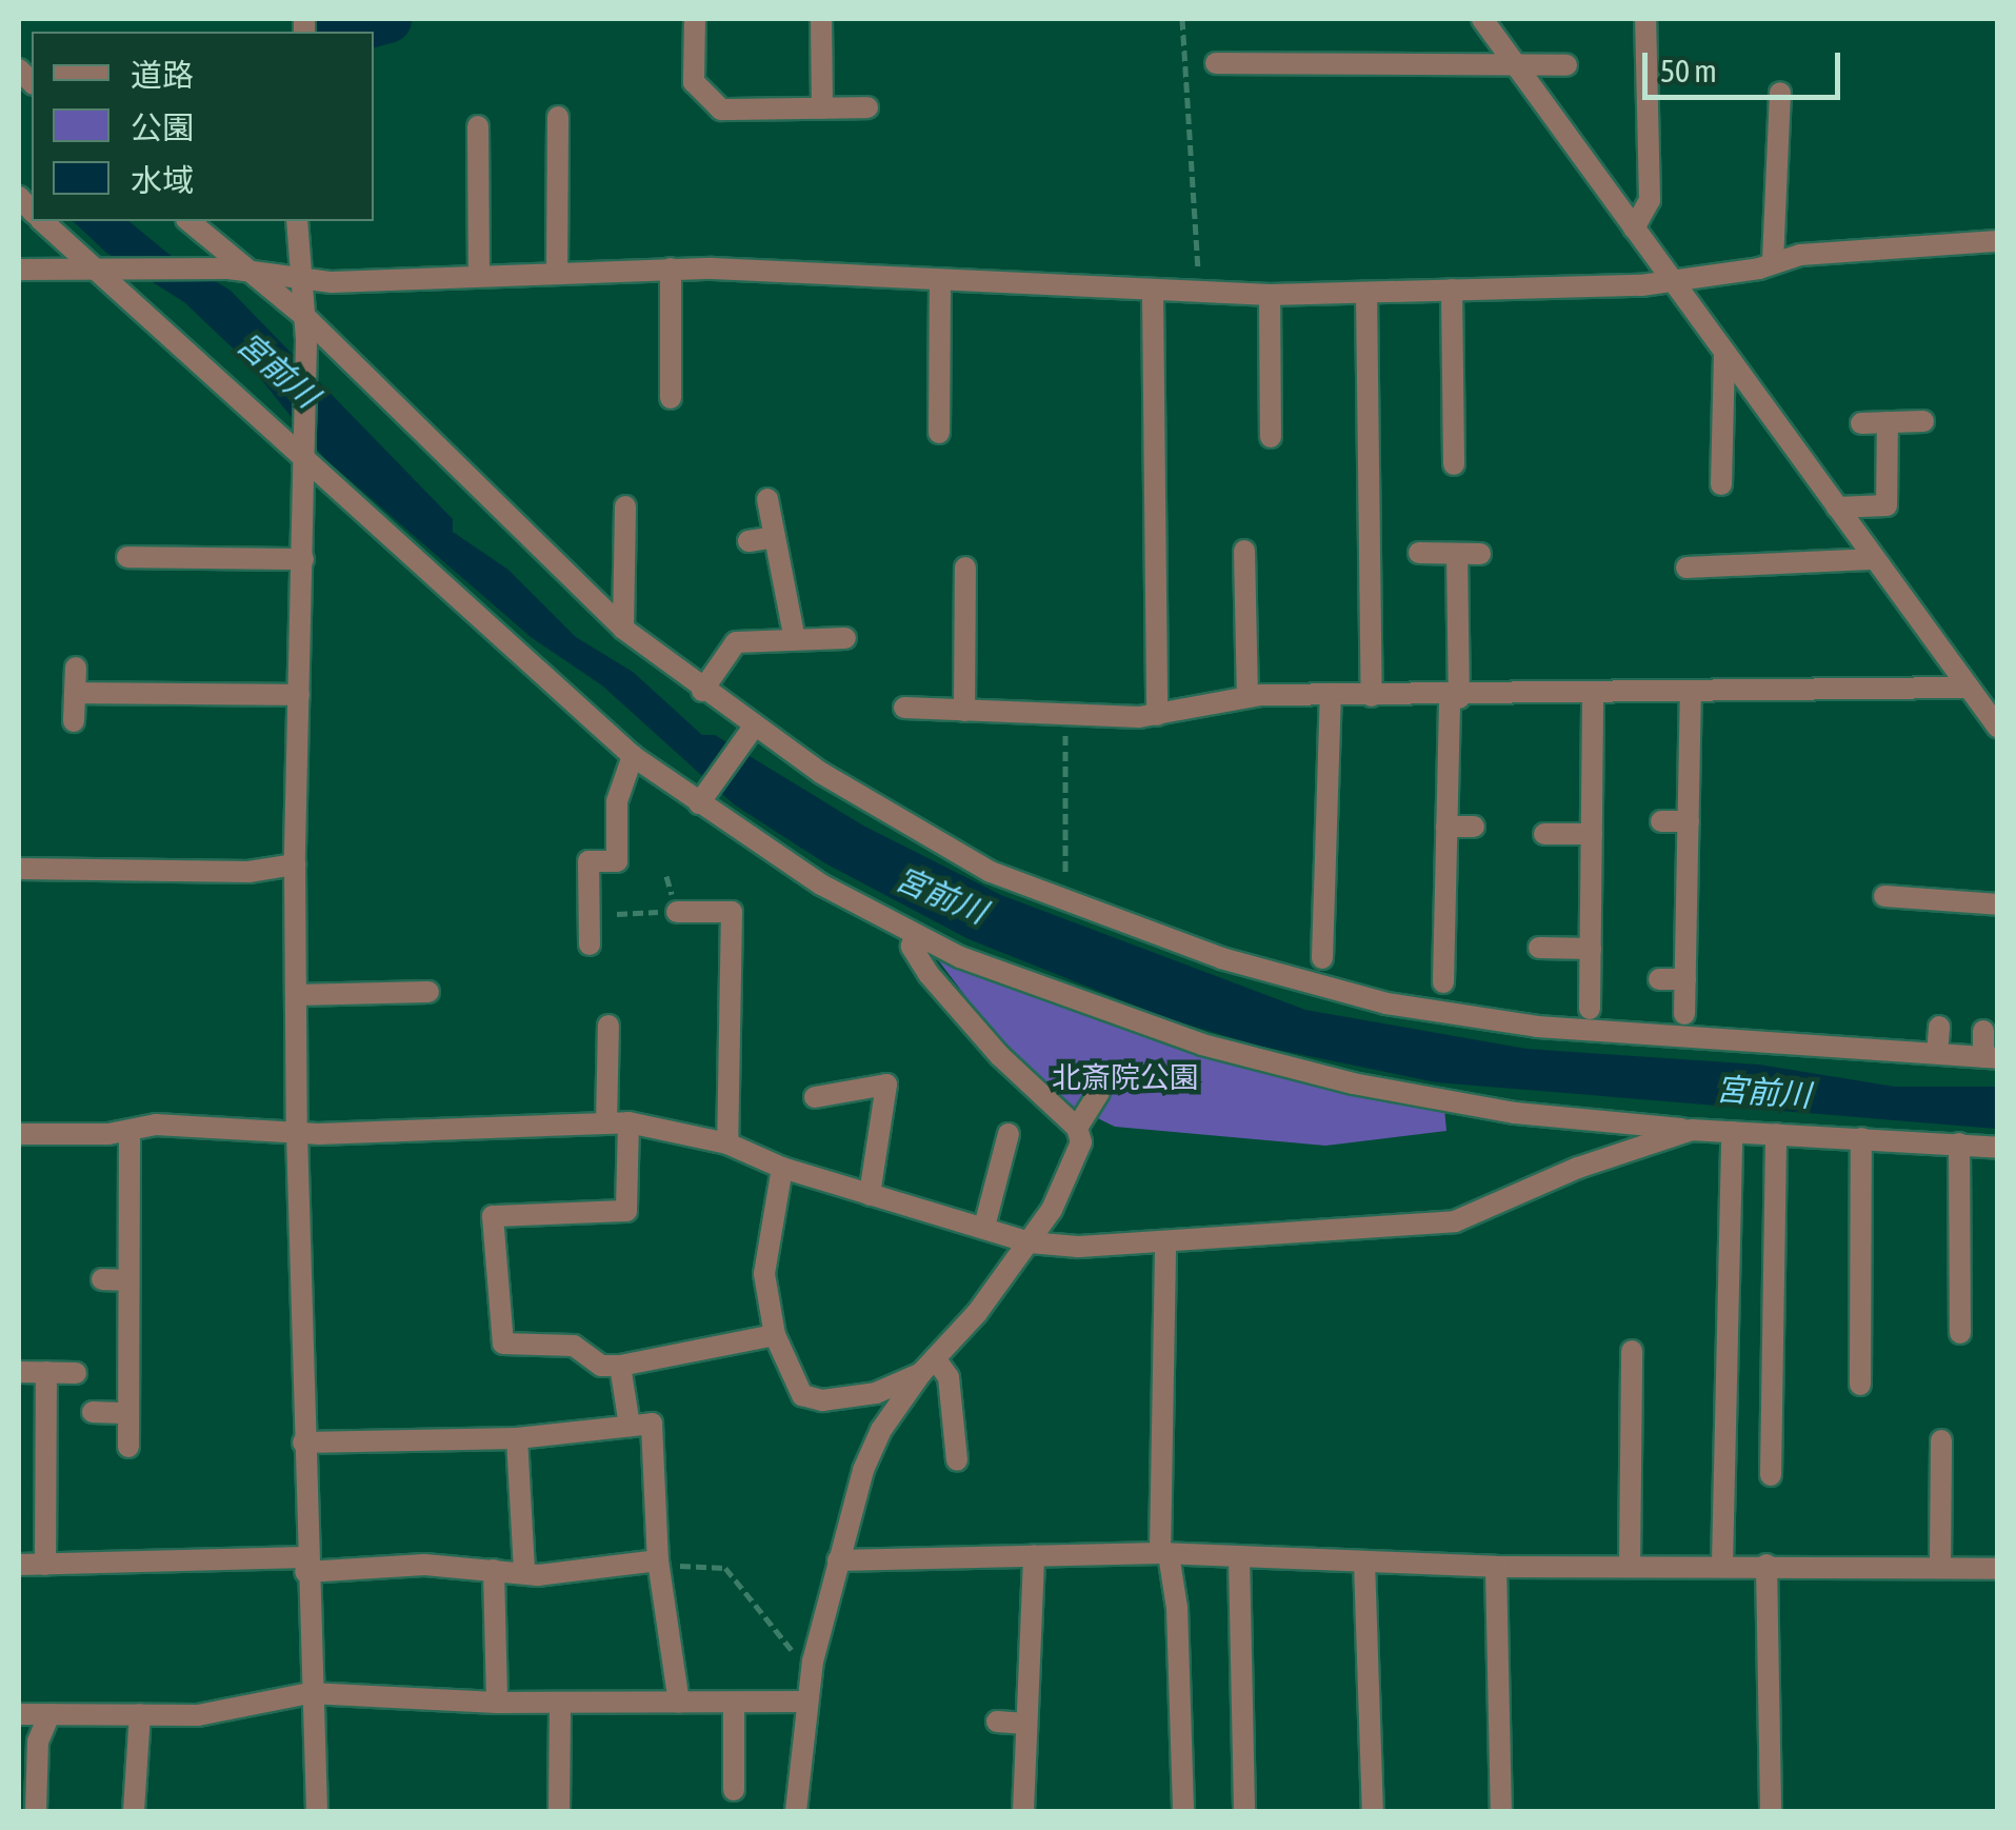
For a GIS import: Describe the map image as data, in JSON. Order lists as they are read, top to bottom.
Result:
{
  "water": ["宮前川"],
  "parks": ["北斎院公園"],
  "legend": ["道路", "公園", "水域"],
  "scale_bar": "50 m"
}
